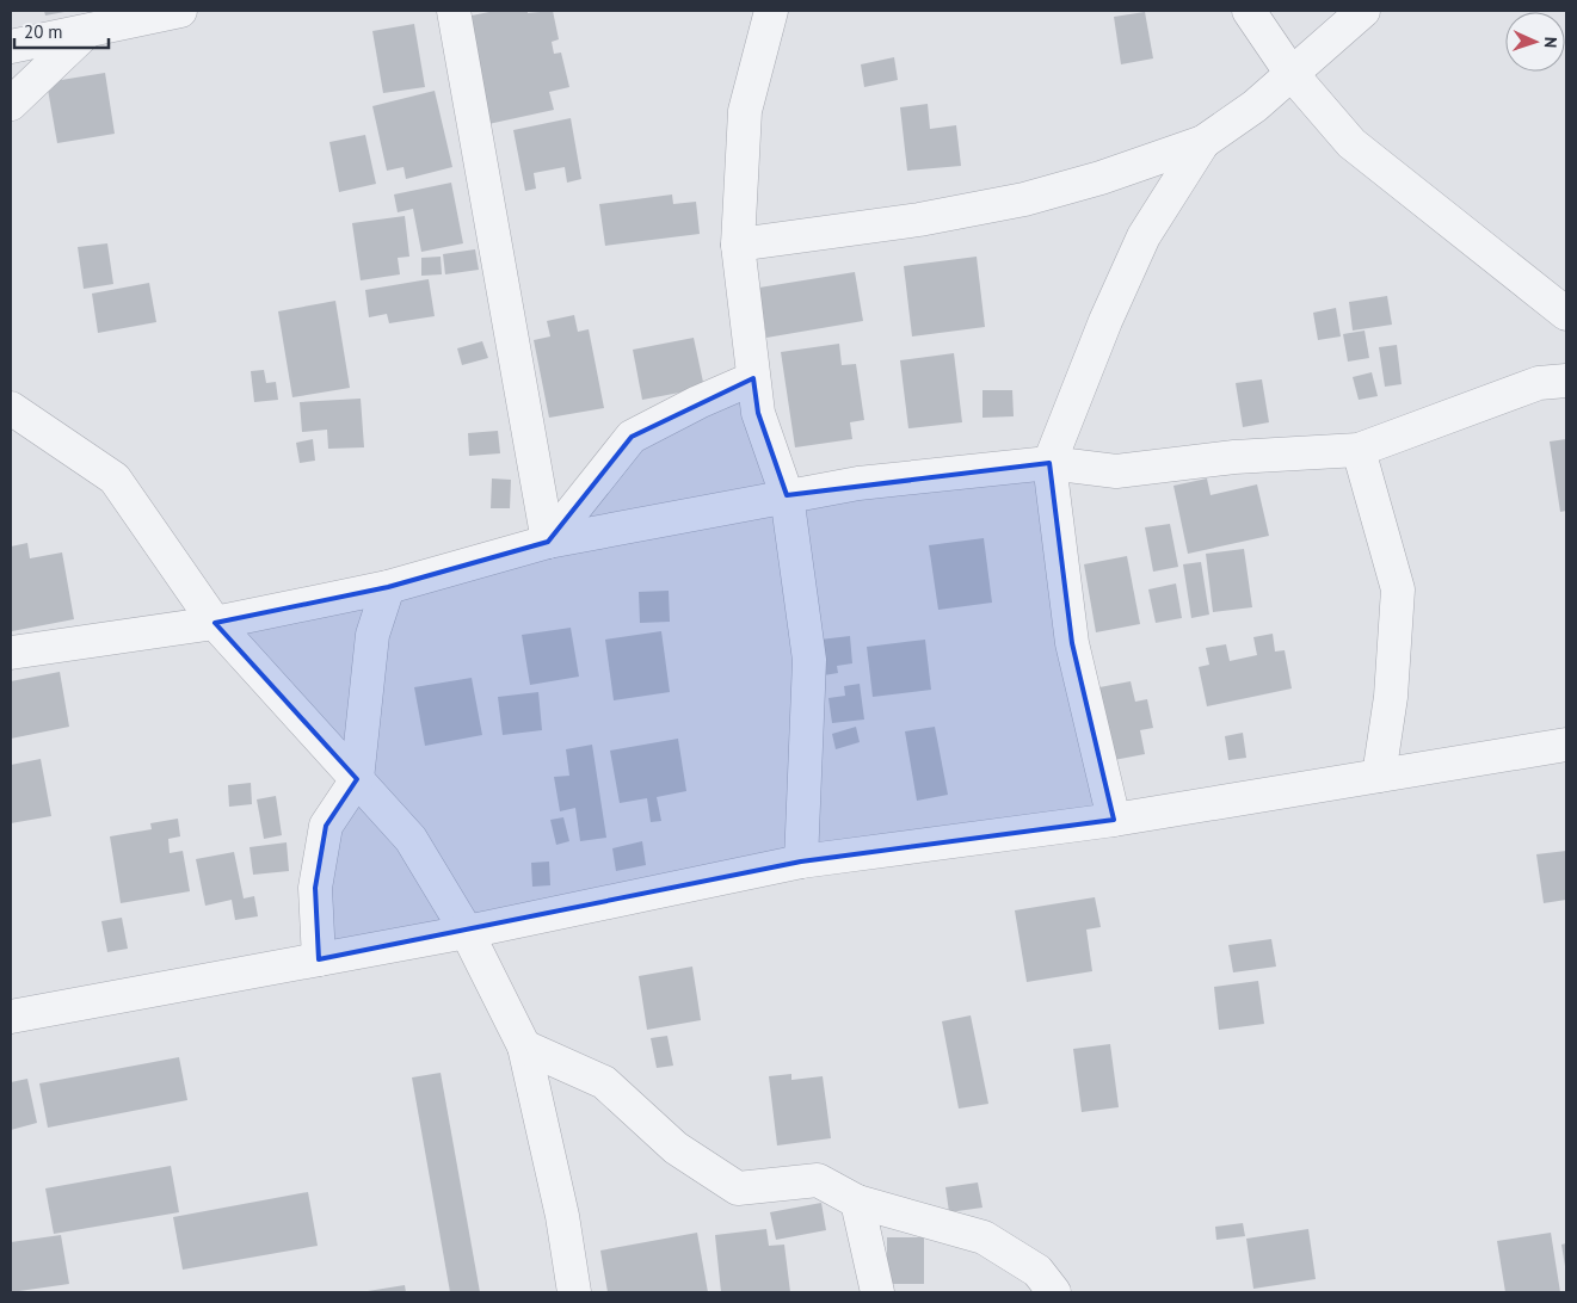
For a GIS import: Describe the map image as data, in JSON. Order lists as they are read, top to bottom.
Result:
{
  "scale_bar": "20 m",
  "north": "right"
}
